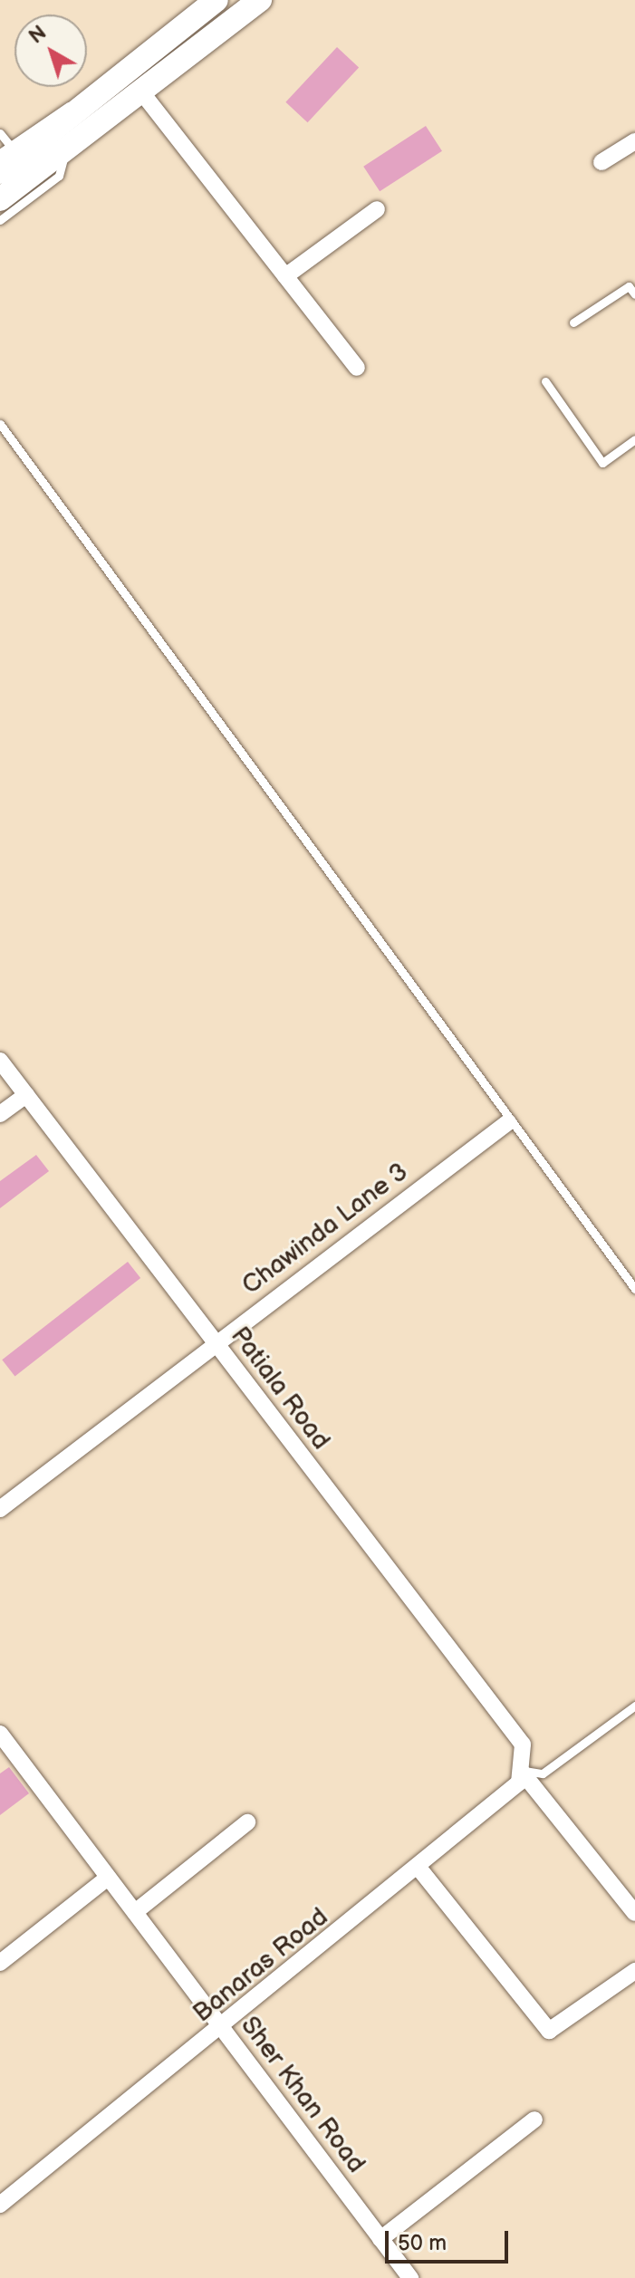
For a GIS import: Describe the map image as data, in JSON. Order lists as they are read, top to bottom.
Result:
{
  "streets": {
    "street": [
      "Chawinda Lane 3",
      "Patiala Road",
      "Banaras Road",
      "Sher Khan Road"
    ]
  },
  "crossings": [
    ["Chawinda Lane 3", "Patiala Road"],
    ["Patiala Road", "Banaras Road"],
    ["Banaras Road", "Sher Khan Road"]
  ],
  "scale_bar": "50 m",
  "north": "top left"
}
